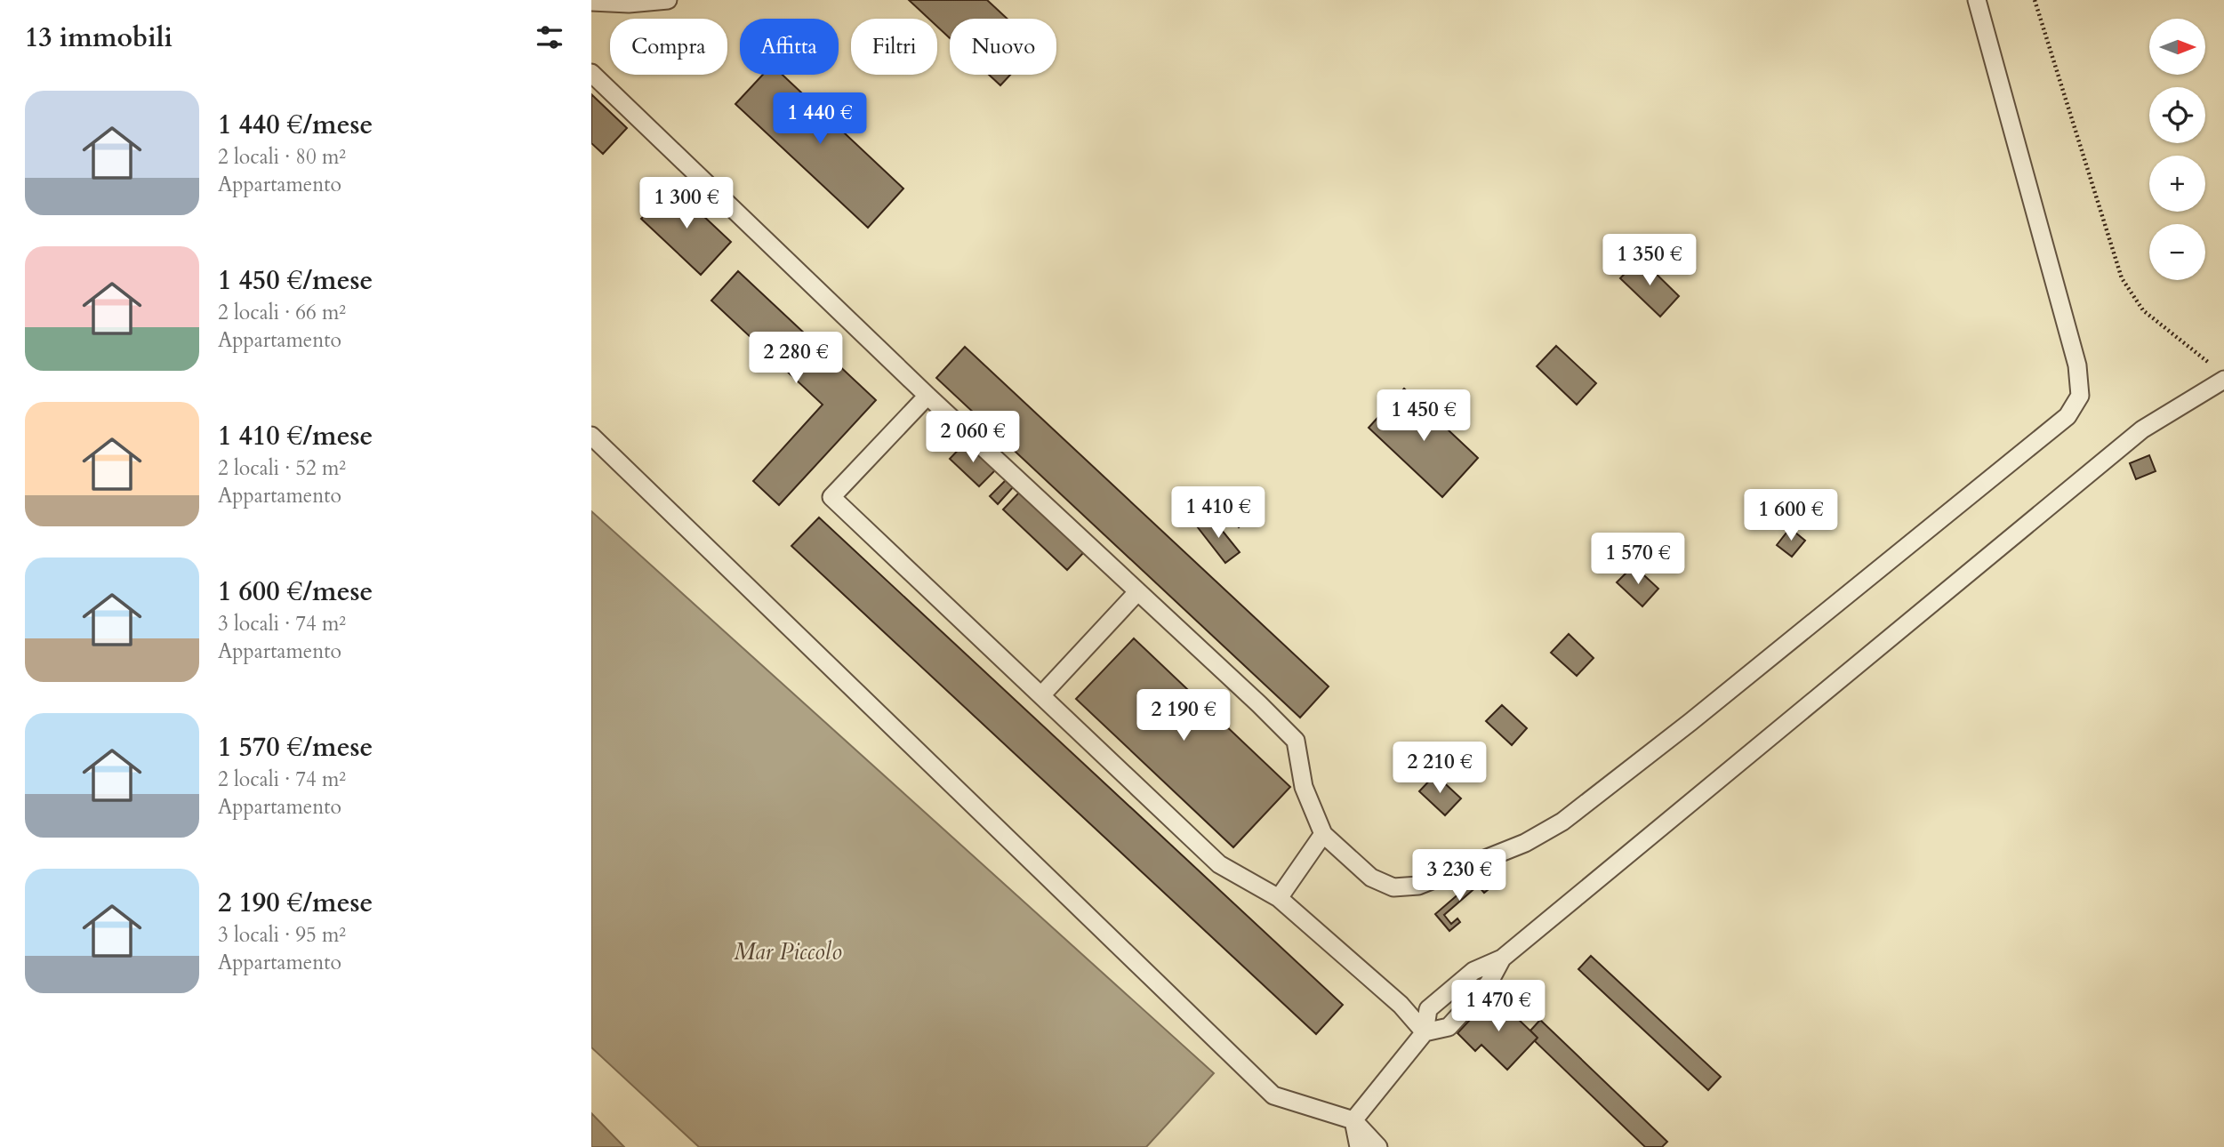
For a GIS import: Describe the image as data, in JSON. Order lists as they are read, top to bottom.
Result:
{
  "water": ["Mar Piccolo"],
  "north": "right",
  "page": {
    "heading": "13 immobili",
    "map_buttons": ["+", "−"],
    "chip": [
      "Compra",
      "Affitta",
      "Filtri",
      "Nuovo"
    ],
    "list": [
      {
        "name": "1 440 €/mese",
        "note": "2 locali · 80 m² · Appartamento"
      },
      {
        "name": "1 450 €/mese",
        "note": "2 locali · 66 m² · Appartamento"
      },
      {
        "name": "1 410 €/mese",
        "note": "2 locali · 52 m² · Appartamento"
      },
      {
        "name": "1 600 €/mese",
        "note": "3 locali · 74 m² · Appartamento"
      },
      {
        "name": "1 570 €/mese",
        "note": "2 locali · 74 m² · Appartamento"
      },
      {
        "name": "2 190 €/mese",
        "note": "3 locali · 95 m² · Appartamento"
      }
    ],
    "price": [
      "1 440 €",
      "1 300 €",
      "1 350 €",
      "2 280 €",
      "1 450 €",
      "2 060 €",
      "1 410 €",
      "1 600 €",
      "1 570 €",
      "2 190 €",
      "2 210 €",
      "3 230 €",
      "1 470 €"
    ]
  }
}
